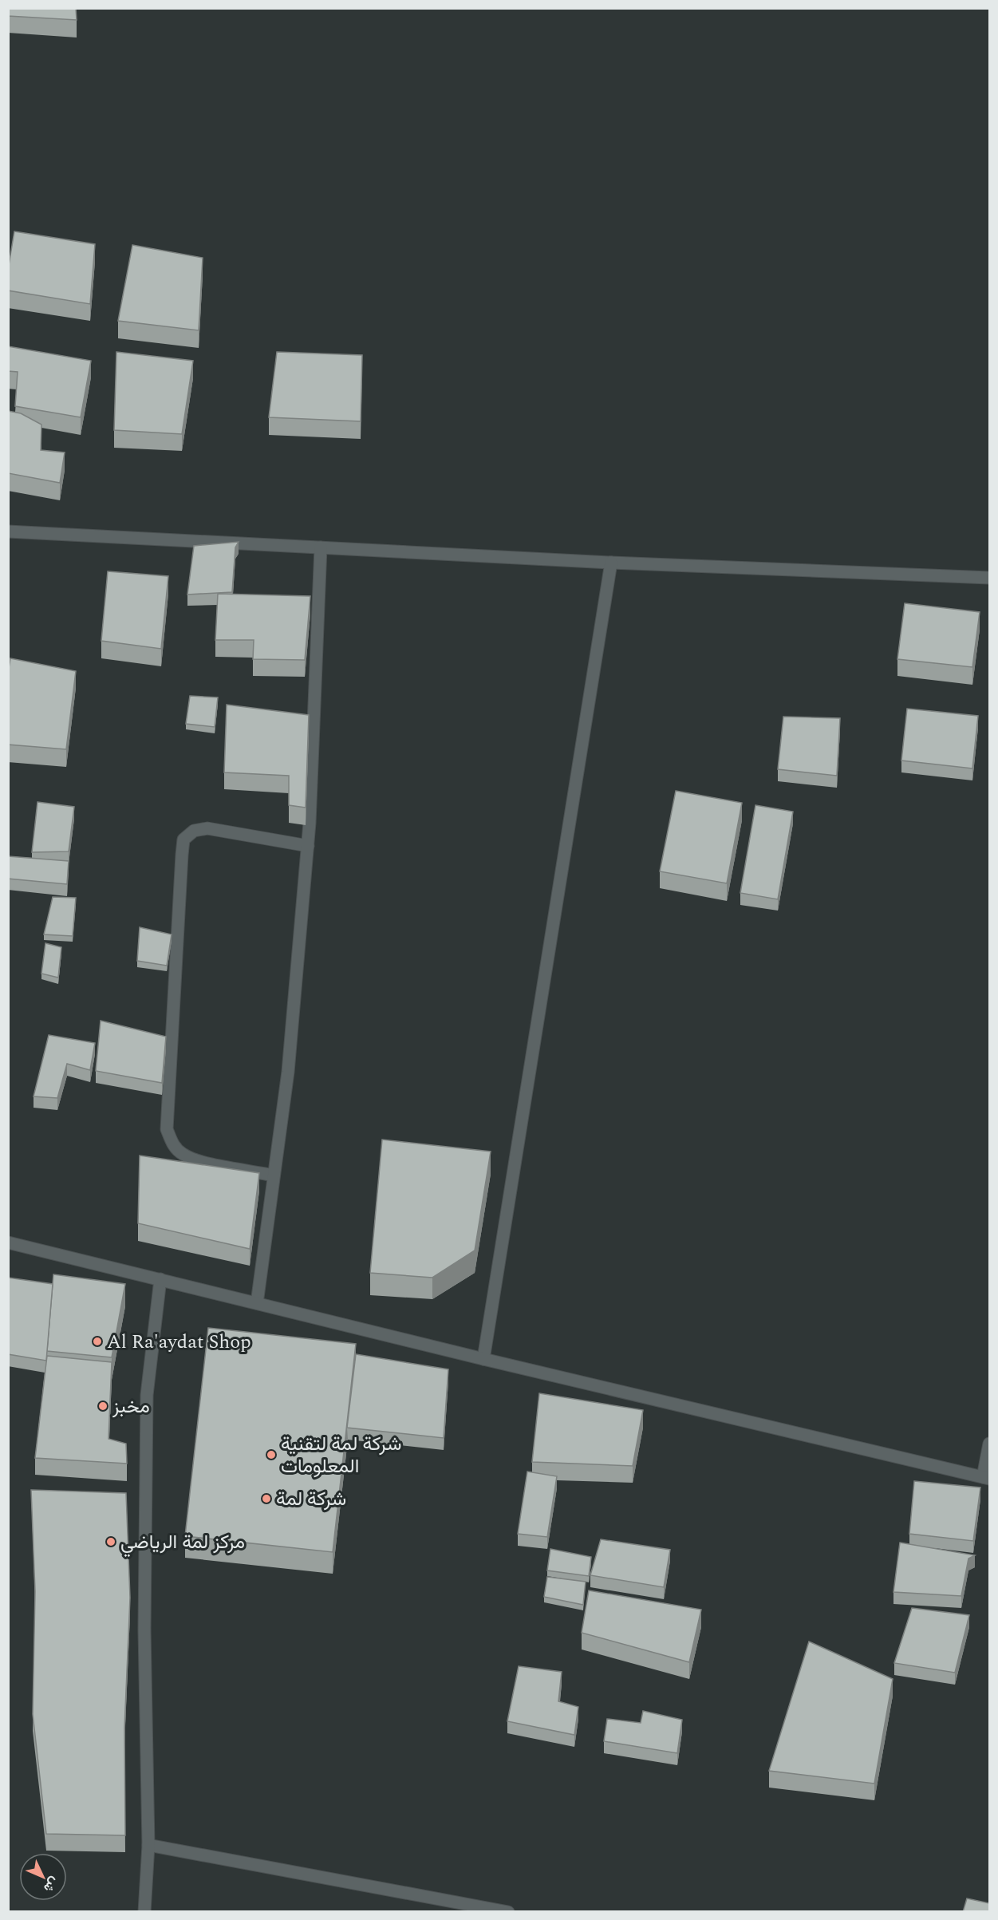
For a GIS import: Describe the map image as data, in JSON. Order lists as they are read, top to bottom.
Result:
{
  "places": [
    "Al Ra'aydat Shop",
    "مخبز",
    "شركة لمة لتقنية المعلومات",
    "شركة لمة",
    "مركز لمة الرياضي"
  ],
  "north": "bottom right"
}
